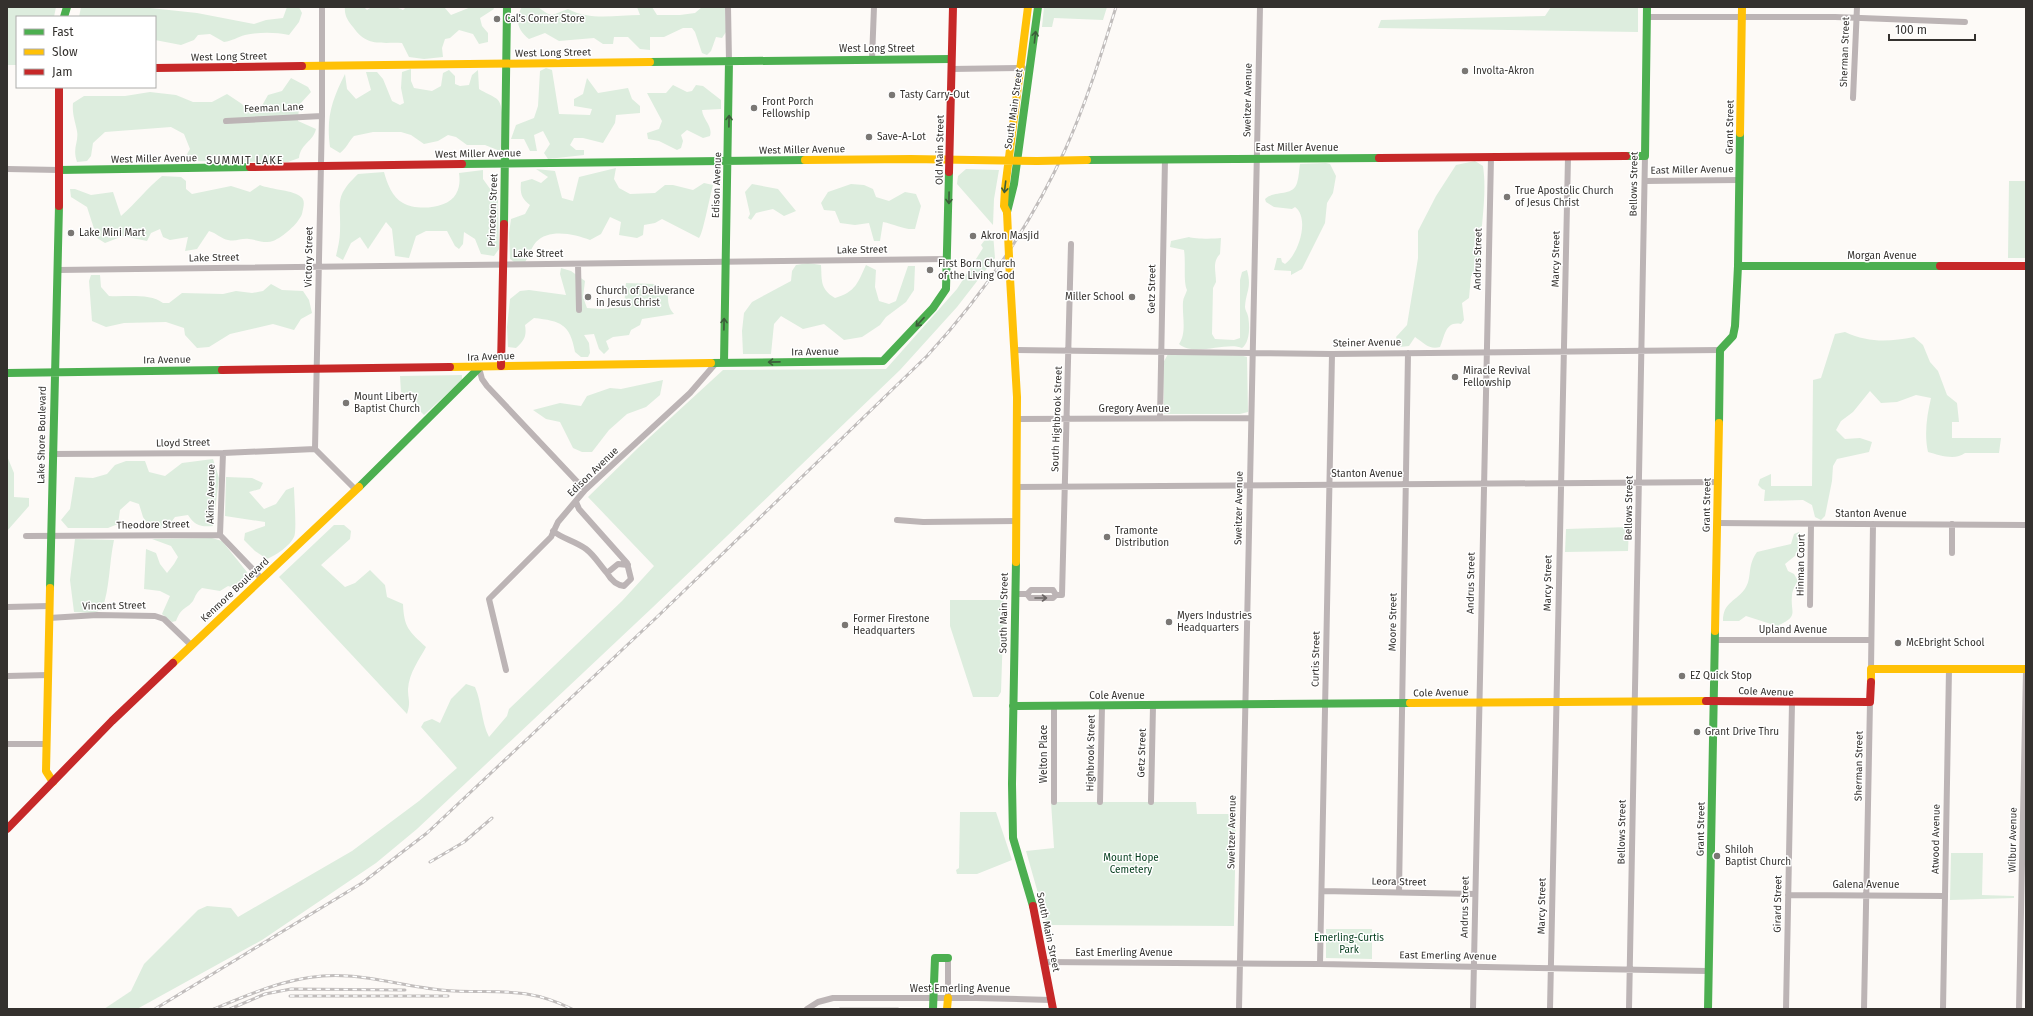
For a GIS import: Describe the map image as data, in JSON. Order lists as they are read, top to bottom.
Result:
{
  "streets": {
    "street": [
      "West Long Street",
      "Sherman Street",
      "Sweitzer Avenue",
      "Feeman Lane",
      "South Main Street",
      "Grant Street",
      "East Miller Avenue",
      "West Miller Avenue",
      "Old Main Street",
      "Bellows Street",
      "Edison Avenue",
      "Princeton Street",
      "Lake Street",
      "Morgan Avenue",
      "Victory Street",
      "Andrus Street",
      "Marcy Street",
      "Getz Street",
      "Steiner Avenue",
      "Ira Avenue",
      "Gregory Avenue",
      "South Highbrook Street",
      "Lake Shore Boulevard",
      "Lloyd Street",
      "Stanton Avenue",
      "Akins Avenue",
      "Theodore Street",
      "Hinman Court",
      "Kenmore Boulevard",
      "Vincent Street",
      "Moore Street",
      "Upland Avenue",
      "Curtis Street",
      "Cole Avenue",
      "Highbrook Street",
      "Welton Place",
      "Atwood Avenue",
      "Wilbur Avenue",
      "Leora Street",
      "Galena Avenue",
      "Girard Street",
      "East Emerling Avenue",
      "West Emerling Avenue"
    ]
  },
  "crossings": [
    ["West Long Street", "Old Main Street"],
    ["West Long Street", "Edison Avenue"],
    ["West Long Street", "Princeton Street"],
    ["West Long Street", "Victory Street"],
    ["Sherman Street", "Stanton Avenue"],
    ["Sherman Street", "Upland Avenue"],
    ["Sherman Street", "Cole Avenue"],
    ["Sherman Street", "Galena Avenue"],
    ["Sweitzer Avenue", "East Miller Avenue"],
    ["Sweitzer Avenue", "Steiner Avenue"],
    ["Sweitzer Avenue", "Gregory Avenue"],
    ["Sweitzer Avenue", "Stanton Avenue"],
    ["Sweitzer Avenue", "Cole Avenue"],
    ["Sweitzer Avenue", "East Emerling Avenue"],
    ["Feeman Lane", "Victory Street"],
    ["South Main Street", "East Miller Avenue"],
    ["South Main Street", "Steiner Avenue"],
    ["South Main Street", "Gregory Avenue"],
    ["South Main Street", "South Highbrook Street"],
    ["South Main Street", "Stanton Avenue"],
    ["South Main Street", "Cole Avenue"],
    ["South Main Street", "East Emerling Avenue"],
    ["South Main Street", "West Emerling Avenue"],
    ["Grant Street", "East Miller Avenue"],
    ["Grant Street", "Morgan Avenue"],
    ["Grant Street", "Steiner Avenue"],
    ["Grant Street", "Stanton Avenue"],
    ["Grant Street", "Upland Avenue"],
    ["Grant Street", "Cole Avenue"],
    ["Grant Street", "East Emerling Avenue"],
    ["East Miller Avenue", "West Miller Avenue"],
    ["East Miller Avenue", "Old Main Street"],
    ["East Miller Avenue", "Bellows Street"],
    ["East Miller Avenue", "Andrus Street"],
    ["East Miller Avenue", "Marcy Street"],
    ["East Miller Avenue", "Getz Street"],
    ["West Miller Avenue", "Old Main Street"],
    ["West Miller Avenue", "Edison Avenue"],
    ["West Miller Avenue", "Princeton Street"],
    ["West Miller Avenue", "Victory Street"],
    ["West Miller Avenue", "Lake Shore Boulevard"],
    ["Old Main Street", "Lake Street"],
    ["Old Main Street", "Ira Avenue"],
    ["Bellows Street", "Steiner Avenue"],
    ["Bellows Street", "Stanton Avenue"],
    ["Bellows Street", "Cole Avenue"],
    ["Bellows Street", "East Emerling Avenue"],
    ["Edison Avenue", "Lake Street"],
    ["Edison Avenue", "Ira Avenue"],
    ["Princeton Street", "Lake Street"],
    ["Princeton Street", "Ira Avenue"],
    ["Lake Street", "Victory Street"],
    ["Lake Street", "Lake Shore Boulevard"],
    ["Victory Street", "Ira Avenue"],
    ["Victory Street", "Lloyd Street"],
    ["Andrus Street", "Steiner Avenue"],
    ["Andrus Street", "Stanton Avenue"],
    ["Andrus Street", "Cole Avenue"],
    ["Andrus Street", "Leora Street"],
    ["Andrus Street", "East Emerling Avenue"],
    ["Marcy Street", "Steiner Avenue"],
    ["Marcy Street", "Stanton Avenue"],
    ["Marcy Street", "Cole Avenue"],
    ["Marcy Street", "East Emerling Avenue"],
    ["Getz Street", "Steiner Avenue"],
    ["Getz Street", "Gregory Avenue"],
    ["Getz Street", "Cole Avenue"],
    ["Steiner Avenue", "South Highbrook Street"],
    ["Steiner Avenue", "Moore Street"],
    ["Steiner Avenue", "Curtis Street"],
    ["Ira Avenue", "Lake Shore Boulevard"],
    ["Ira Avenue", "Kenmore Boulevard"],
    ["Gregory Avenue", "South Highbrook Street"],
    ["South Highbrook Street", "Stanton Avenue"],
    ["Lake Shore Boulevard", "Lloyd Street"],
    ["Lake Shore Boulevard", "Theodore Street"],
    ["Lake Shore Boulevard", "Kenmore Boulevard"],
    ["Lake Shore Boulevard", "Vincent Street"],
    ["Lloyd Street", "Akins Avenue"],
    ["Stanton Avenue", "Hinman Court"],
    ["Stanton Avenue", "Moore Street"],
    ["Stanton Avenue", "Curtis Street"],
    ["Akins Avenue", "Theodore Street"],
    ["Kenmore Boulevard", "Vincent Street"],
    ["Moore Street", "Cole Avenue"],
    ["Moore Street", "Leora Street"],
    ["Curtis Street", "Cole Avenue"],
    ["Curtis Street", "Leora Street"],
    ["Curtis Street", "East Emerling Avenue"],
    ["Cole Avenue", "Highbrook Street"],
    ["Cole Avenue", "Welton Place"],
    ["Cole Avenue", "Girard Street"],
    ["Atwood Avenue", "Galena Avenue"],
    ["Galena Avenue", "Girard Street"]
  ],
  "one_way": ["Old Main Street"],
  "districts": ["SUMMIT LAKE"],
  "parks": ["Mount Hope Cemetery", "Emerling-Curtis Park"],
  "places": [
    "Cal’s Corner Store",
    "Involta-Akron",
    "Tasty Carry-Out",
    "Front Porch Fellowship",
    "Save-A-Lot",
    "True Apostolic Church of Jesus Christ",
    "Lake Mini Mart",
    "Akron Masjid",
    "First Born Church of the Living God",
    "Church of Deliverance in Jesus Christ",
    "Miller School",
    "Miracle Revival Fellowship",
    "Mount Liberty Baptist Church",
    "Tramonte Distribution",
    "Myers Industries Headquarters",
    "Former Firestone Headquarters",
    "McEbright School",
    "EZ Quick Stop",
    "Grant Drive Thru",
    "Shiloh Baptist Church"
  ],
  "legend": ["Fast", "Slow", "Jam"],
  "scale_bar": "100 m"
}
